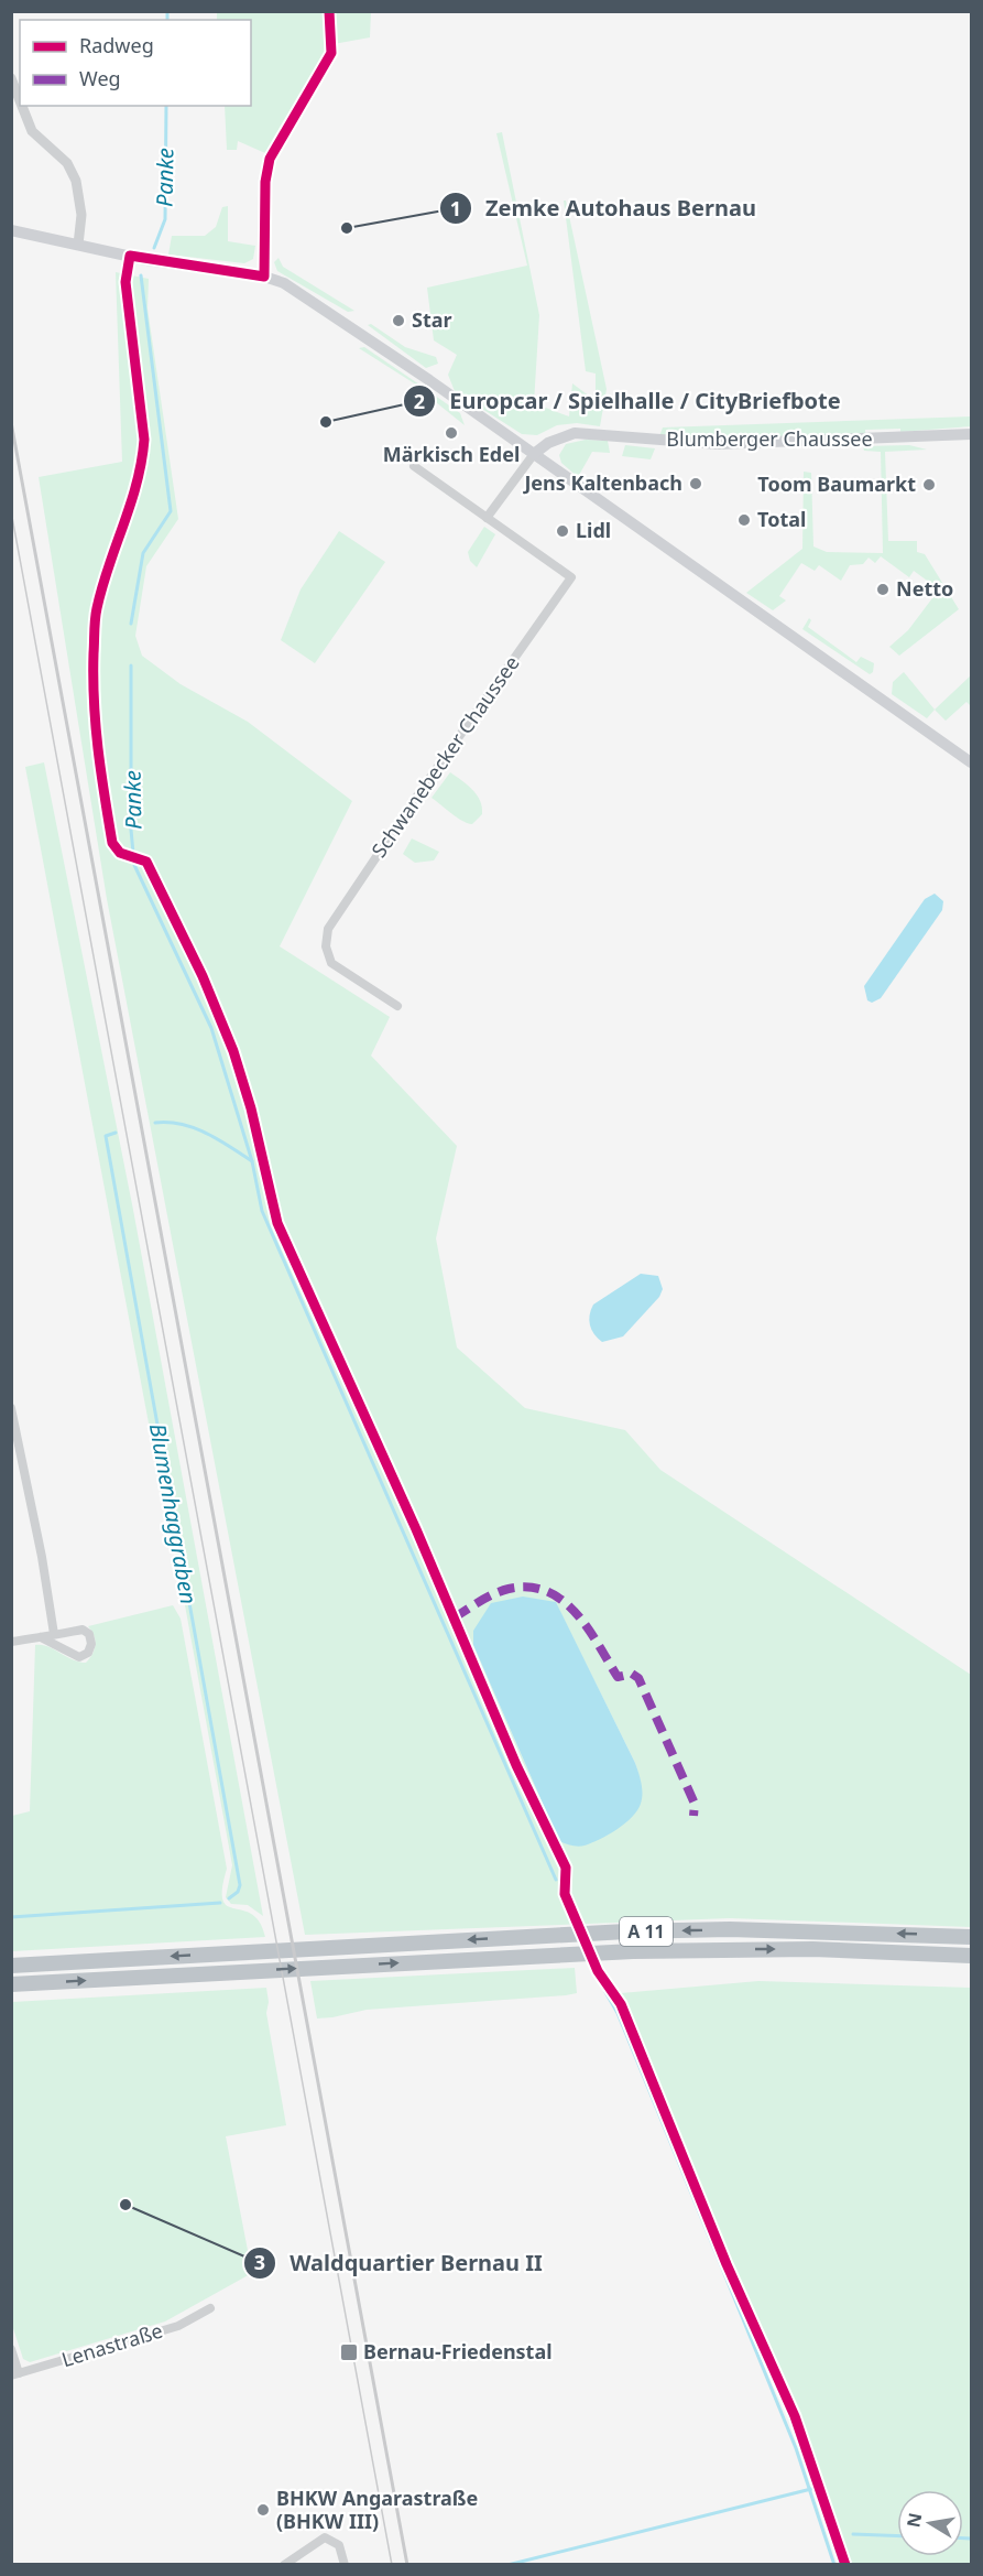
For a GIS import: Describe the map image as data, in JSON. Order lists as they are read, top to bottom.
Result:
{
  "streets": {
    "highway": ["A 11"],
    "main road": ["Blumberger Chaussee"],
    "street": ["Schwanebecker Chaussee", "Lenastraße"]
  },
  "water": ["Panke", "Blumenhaggraben"],
  "places": {
    "other": [
      "Zemke Autohaus Bernau",
      "Star",
      "Europcar / Spielhalle / CityBriefbote",
      "Märkisch Edel",
      "Jens Kaltenbach",
      "Toom Baumarkt",
      "Total",
      "Lidl",
      "Netto",
      "Waldquartier Bernau II",
      "BHKW Angarastraße (BHKW III)"
    ],
    "transit": ["Bernau-Friedenstal"]
  },
  "legend": ["Radweg", "Weg"],
  "north": "left"
}
